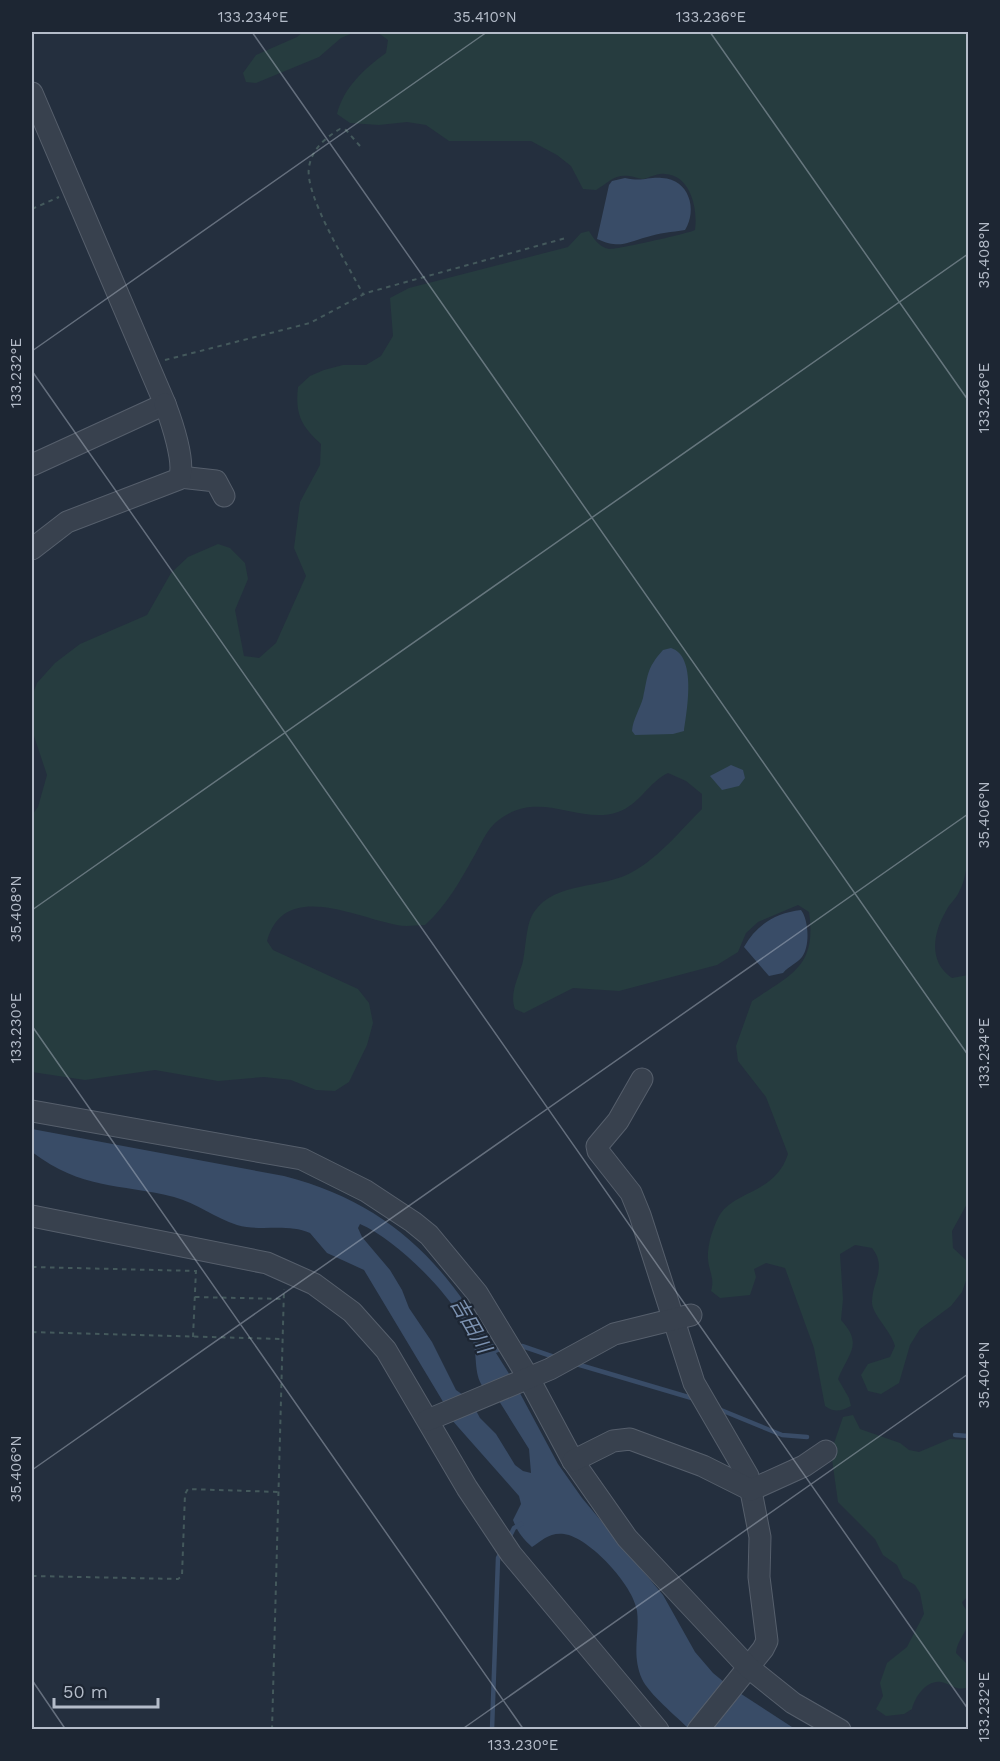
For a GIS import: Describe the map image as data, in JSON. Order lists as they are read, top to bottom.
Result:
{
  "water": ["吉田川"],
  "scale_bar": "50 m",
  "coordinates": [
    "133.234°E",
    "35.410°N",
    "133.236°E",
    "35.408°N",
    "133.232°E",
    "35.406°N",
    "133.230°E",
    "35.404°N"
  ]
}
